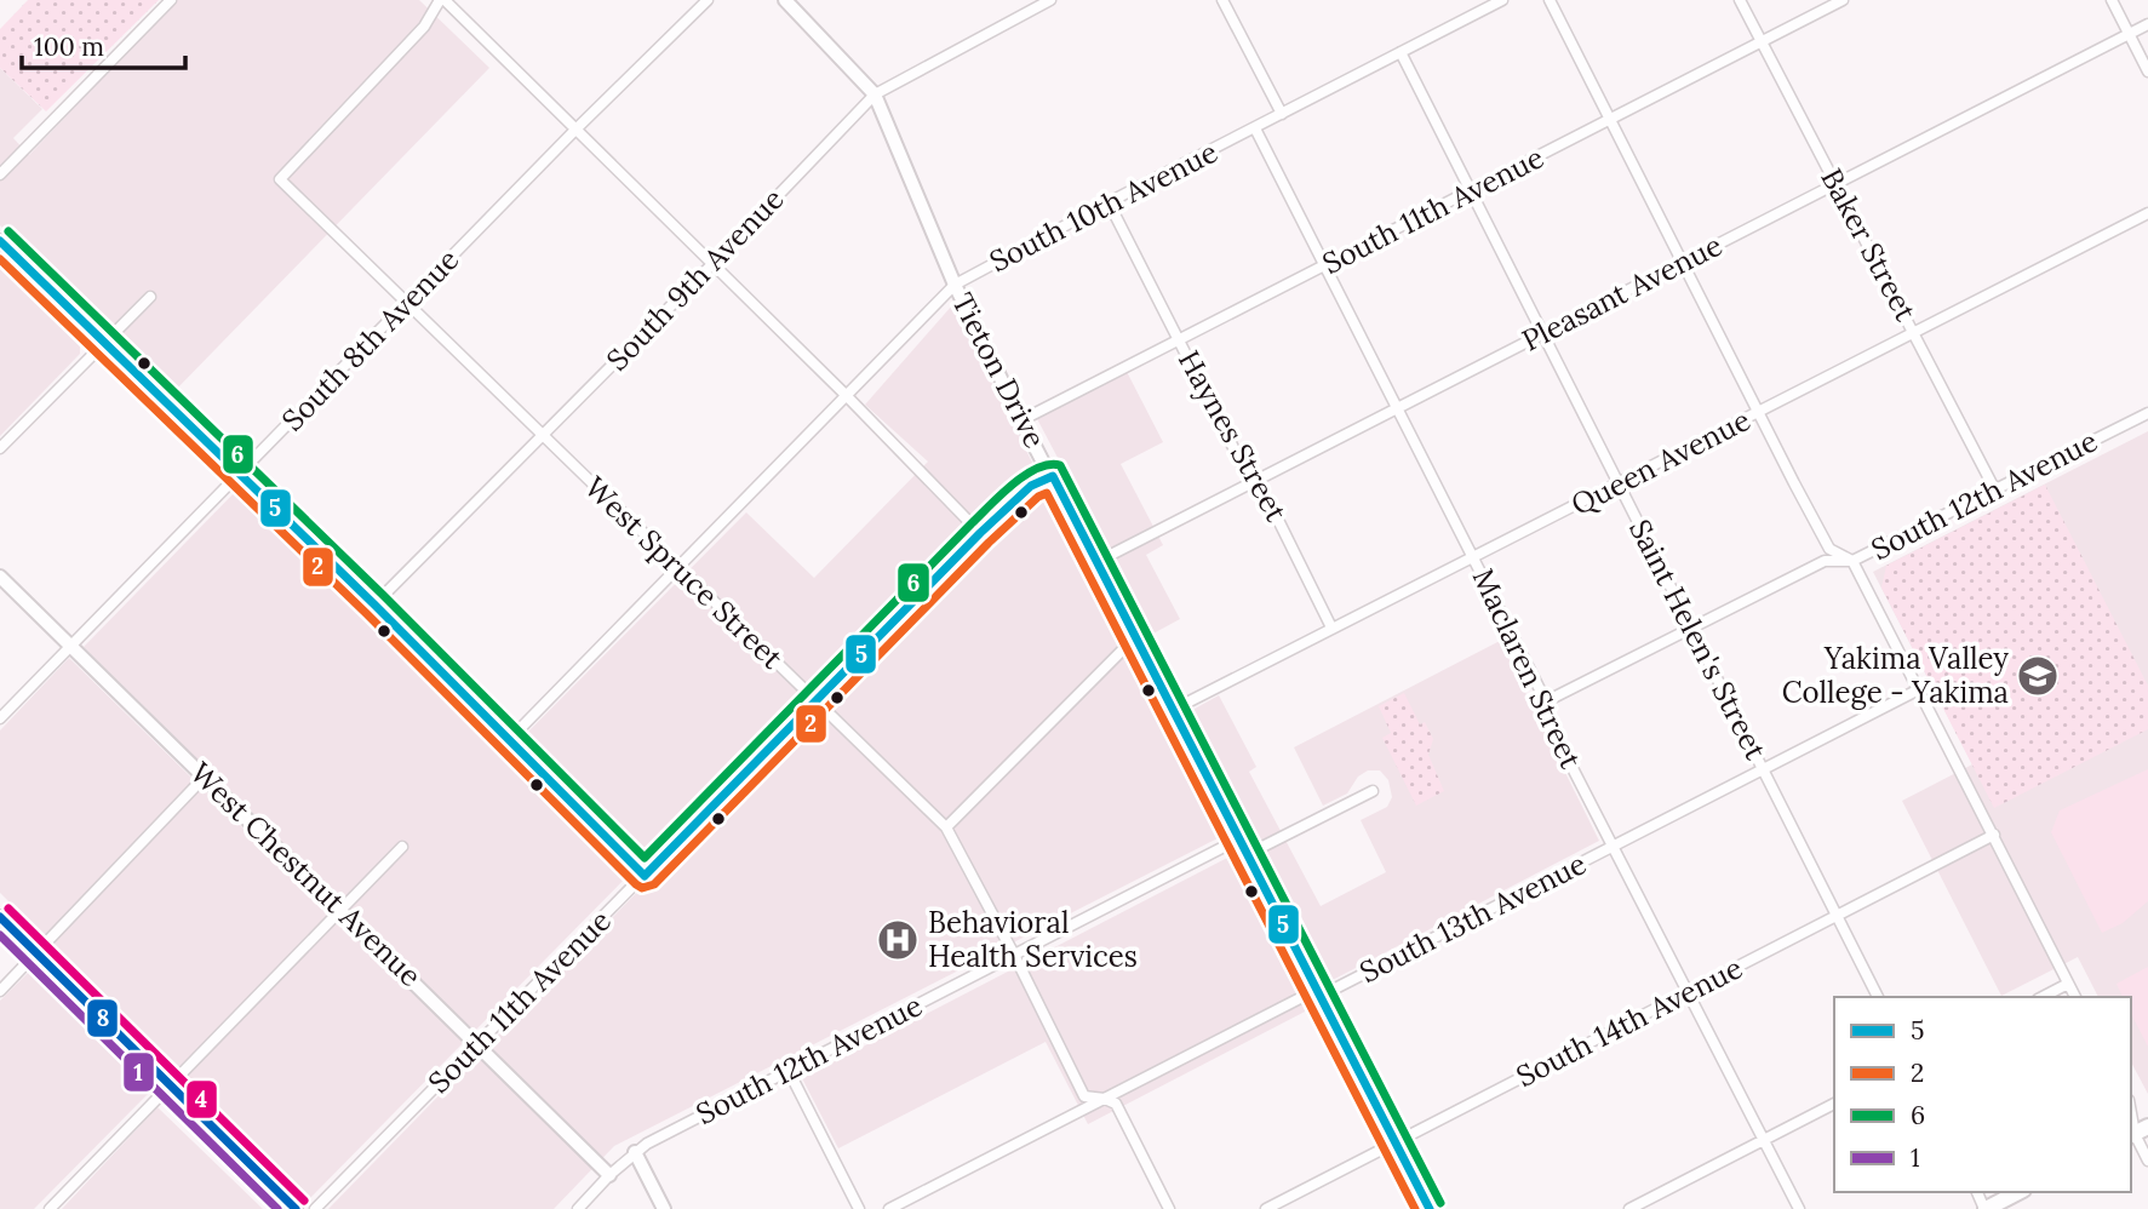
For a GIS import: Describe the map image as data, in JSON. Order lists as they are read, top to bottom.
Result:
{
  "streets": {
    "street": [
      "South 10th Avenue",
      "South 11th Avenue",
      "Baker Street",
      "South 9th Avenue",
      "Pleasant Avenue",
      "South 8th Avenue",
      "Tieton Drive",
      "Haynes Street",
      "Queen Avenue",
      "South 12th Avenue",
      "West Spruce Street",
      "Saint Helen's Street",
      "Maclaren Street",
      "West Chestnut Avenue",
      "South 13th Avenue",
      "South 14th Avenue"
    ]
  },
  "crossings": [
    ["South 10th Avenue", "Tieton Drive"],
    ["South 10th Avenue", "Haynes Street"],
    ["South 10th Avenue", "West Spruce Street"],
    ["South 10th Avenue", "Saint Helen's Street"],
    ["South 10th Avenue", "Maclaren Street"],
    ["South 11th Avenue", "Baker Street"],
    ["South 11th Avenue", "Tieton Drive"],
    ["South 11th Avenue", "Haynes Street"],
    ["South 11th Avenue", "West Spruce Street"],
    ["South 11th Avenue", "Saint Helen's Street"],
    ["South 11th Avenue", "Maclaren Street"],
    ["South 11th Avenue", "West Chestnut Avenue"],
    ["Baker Street", "Pleasant Avenue"],
    ["Baker Street", "Queen Avenue"],
    ["Baker Street", "South 12th Avenue"],
    ["South 9th Avenue", "Tieton Drive"],
    ["South 9th Avenue", "West Spruce Street"],
    ["Pleasant Avenue", "Tieton Drive"],
    ["Pleasant Avenue", "Haynes Street"],
    ["Pleasant Avenue", "Saint Helen's Street"],
    ["Pleasant Avenue", "Maclaren Street"],
    ["South 8th Avenue", "West Spruce Street"],
    ["South 8th Avenue", "West Chestnut Avenue"],
    ["Tieton Drive", "Queen Avenue"],
    ["Tieton Drive", "South 12th Avenue"],
    ["Tieton Drive", "South 13th Avenue"],
    ["Tieton Drive", "South 14th Avenue"],
    ["Haynes Street", "Queen Avenue"],
    ["Queen Avenue", "Saint Helen's Street"],
    ["Queen Avenue", "Maclaren Street"],
    ["South 12th Avenue", "West Spruce Street"],
    ["South 12th Avenue", "Saint Helen's Street"],
    ["South 12th Avenue", "Maclaren Street"],
    ["South 12th Avenue", "West Chestnut Avenue"],
    ["West Spruce Street", "South 13th Avenue"],
    ["Saint Helen's Street", "South 13th Avenue"],
    ["Saint Helen's Street", "South 14th Avenue"],
    ["Maclaren Street", "South 13th Avenue"],
    ["Maclaren Street", "South 14th Avenue"]
  ],
  "places": {
    "school or university": ["Yakima Valley College - Yakima"],
    "hospital": ["Behavioral Health Services"]
  },
  "lines": [
    "transit line 6",
    "transit line 5",
    "transit line 2",
    "transit line 4",
    "transit line 8",
    "transit line 1"
  ],
  "legend": [
    "5",
    "2",
    "6",
    "1"
  ],
  "scale_bar": "100 m"
}
